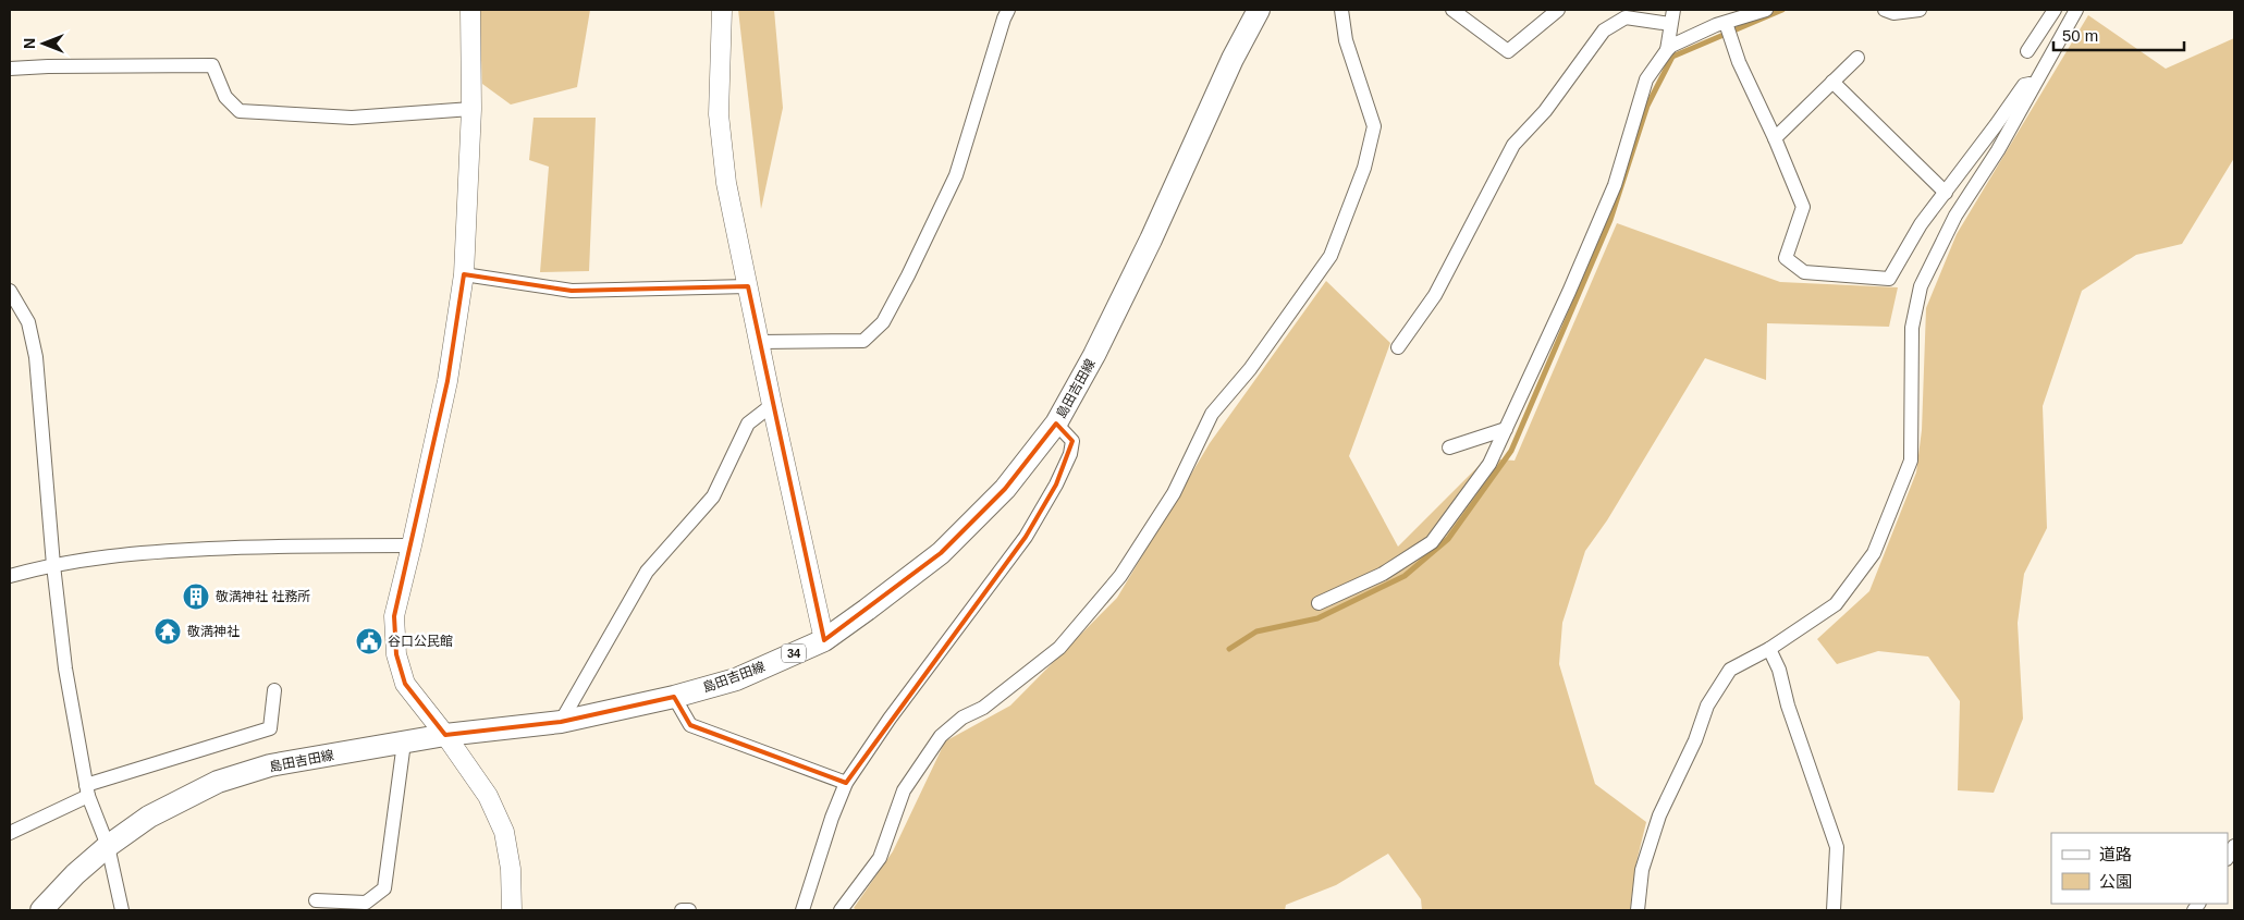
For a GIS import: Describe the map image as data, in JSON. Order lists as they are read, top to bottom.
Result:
{
  "streets": {
    "main road": ["島田吉田線", "34"]
  },
  "places": {
    "building": ["敬満神社 社務所"],
    "temple": ["敬満神社"],
    "public building": ["谷口公民館"]
  },
  "legend": ["道路", "公園"],
  "scale_bar": "50 m",
  "north": "left"
}
